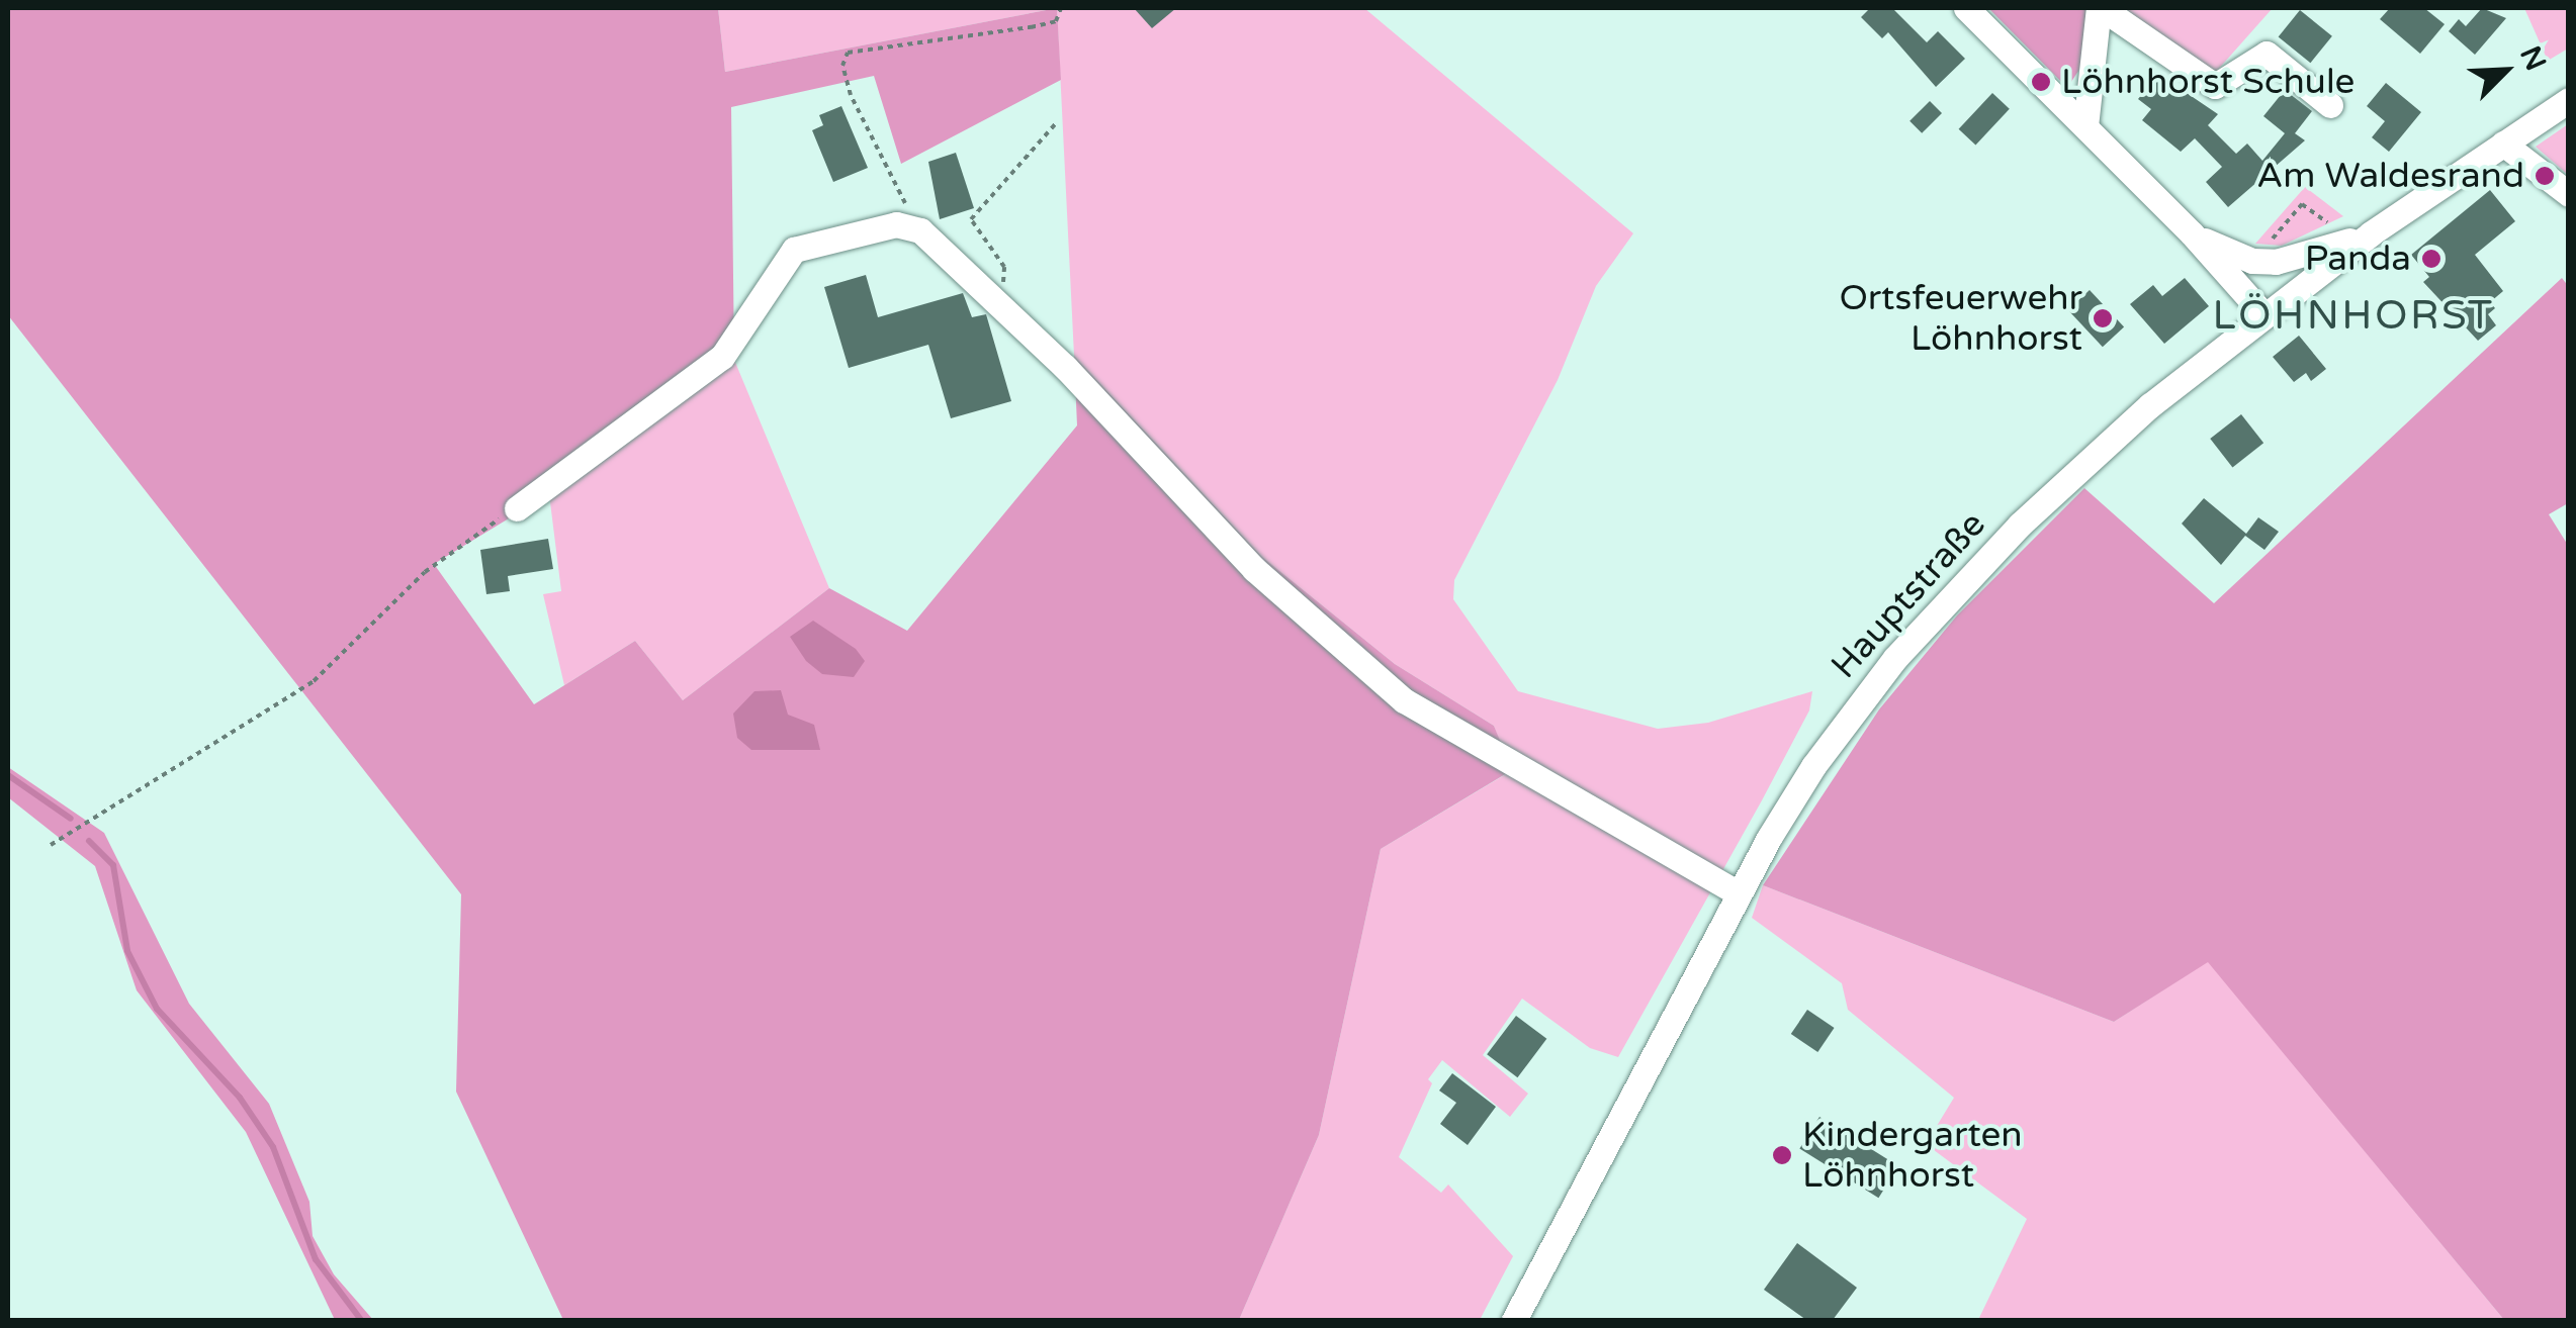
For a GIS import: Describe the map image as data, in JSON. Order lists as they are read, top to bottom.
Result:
{
  "streets": {
    "street": ["Hauptstraße"]
  },
  "districts": ["LÖHNHORST"],
  "places": [
    "Löhnhorst Schule",
    "Am Waldesrand",
    "Panda",
    "Ortsfeuerwehr Löhnhorst",
    "Kindergarten Löhnhorst"
  ],
  "north": "top right"
}
